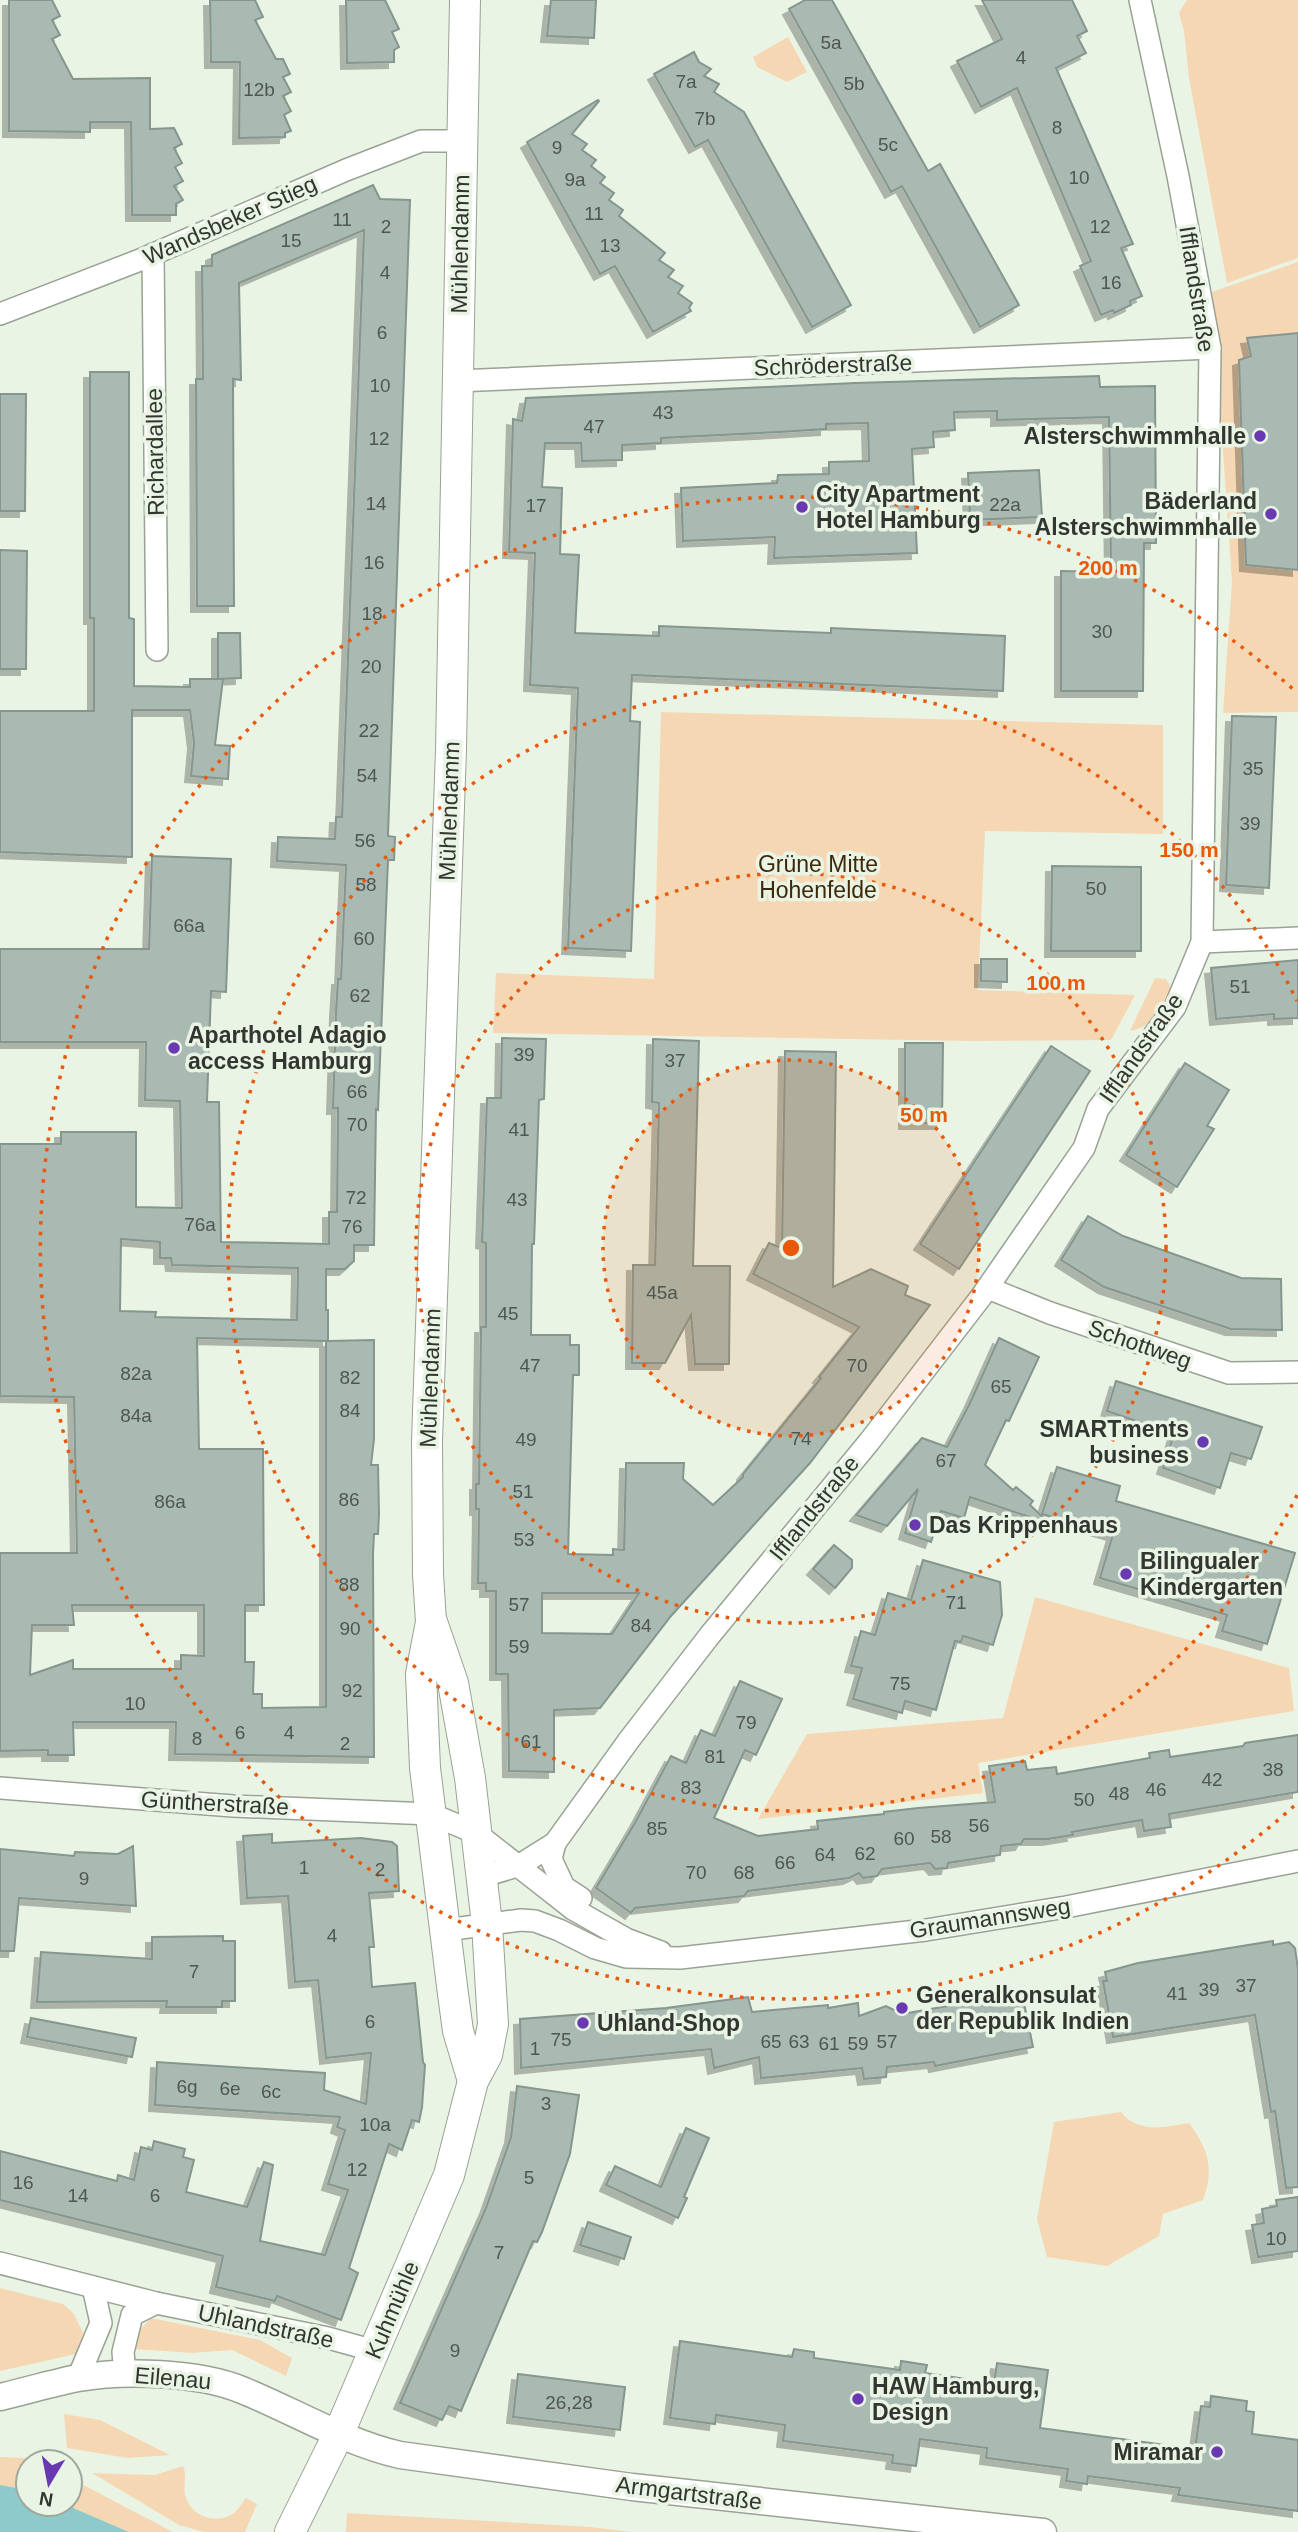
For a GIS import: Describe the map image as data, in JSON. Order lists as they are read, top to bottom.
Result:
{
  "streets": {
    "main road": ["Mühlendamm", "Kuhmühle"],
    "street": [
      "Wandsbeker Stieg",
      "Ifflandstraße",
      "Schröderstraße",
      "Richardallee",
      "Schottweg",
      "Güntherstraße",
      "Graumannsweg",
      "Uhlandstraße",
      "Eilenau",
      "Armgartstraße"
    ]
  },
  "crossings": [
    ["Wandsbeker Stieg", "Mühlendamm"],
    ["Wandsbeker Stieg", "Richardallee"],
    ["Mühlendamm", "Schröderstraße"],
    ["Mühlendamm", "Güntherstraße"],
    ["Mühlendamm", "Graumannsweg"],
    ["Mühlendamm", "Kuhmühle"],
    ["Ifflandstraße", "Schröderstraße"],
    ["Ifflandstraße", "Schottweg"],
    ["Ifflandstraße", "Graumannsweg"],
    ["Ifflandstraße", "Kuhmühle"],
    ["Güntherstraße", "Graumannsweg"],
    ["Graumannsweg", "Kuhmühle"],
    ["Kuhmühle", "Uhlandstraße"],
    ["Kuhmühle", "Eilenau"],
    ["Kuhmühle", "Armgartstraße"],
    ["Eilenau", "Armgartstraße"]
  ],
  "parks": ["Grüne Mitte Hohenfelde"],
  "places": [
    "Alsterschwimmhalle",
    "City Apartment Hotel Hamburg",
    "Bäderland Alsterschwimmhalle",
    "Aparthotel Adagio access Hamburg",
    "SMARTments business",
    "Das Krippenhaus",
    "Bilingualer Kindergarten",
    "Generalkonsulat der Republik Indien",
    "Uhland-Shop",
    "HAW Hamburg, Design",
    "Miramar"
  ],
  "house_numbers": [
    "5a",
    "4",
    "7a",
    "5b",
    "12b",
    "7b",
    "8",
    "5c",
    "9",
    "10",
    "9a",
    "11",
    "11",
    "2",
    "12",
    "15",
    "13",
    "4",
    "16",
    "6",
    "10",
    "43",
    "47",
    "12",
    "14",
    "22a",
    "17",
    "16",
    "18",
    "30",
    "20",
    "22",
    "35",
    "54",
    "39",
    "56",
    "58",
    "50",
    "66a",
    "60",
    "51",
    "62",
    "39",
    "37",
    "66",
    "70",
    "41",
    "72",
    "43",
    "76a",
    "76",
    "45a",
    "45",
    "47",
    "70",
    "82a",
    "82",
    "65",
    "84",
    "84a",
    "74",
    "49",
    "67",
    "51",
    "86",
    "86a",
    "53",
    "88",
    "71",
    "57",
    "84",
    "90",
    "59",
    "75",
    "92",
    "10",
    "79",
    "6",
    "4",
    "8",
    "61",
    "2",
    "81",
    "38",
    "42",
    "83",
    "46",
    "48",
    "50",
    "56",
    "85",
    "58",
    "60",
    "62",
    "64",
    "66",
    "1",
    "2",
    "70",
    "68",
    "9",
    "4",
    "7",
    "37",
    "39",
    "41",
    "6",
    "75",
    "65",
    "63",
    "57",
    "61",
    "59",
    "1",
    "6g",
    "6e",
    "6c",
    "3",
    "10a",
    "12",
    "5",
    "16",
    "14",
    "6",
    "10",
    "7",
    "9",
    "26,28"
  ],
  "north": "bottom",
  "rings": [
    "200 m",
    "150 m",
    "100 m",
    "50 m"
  ]
}
